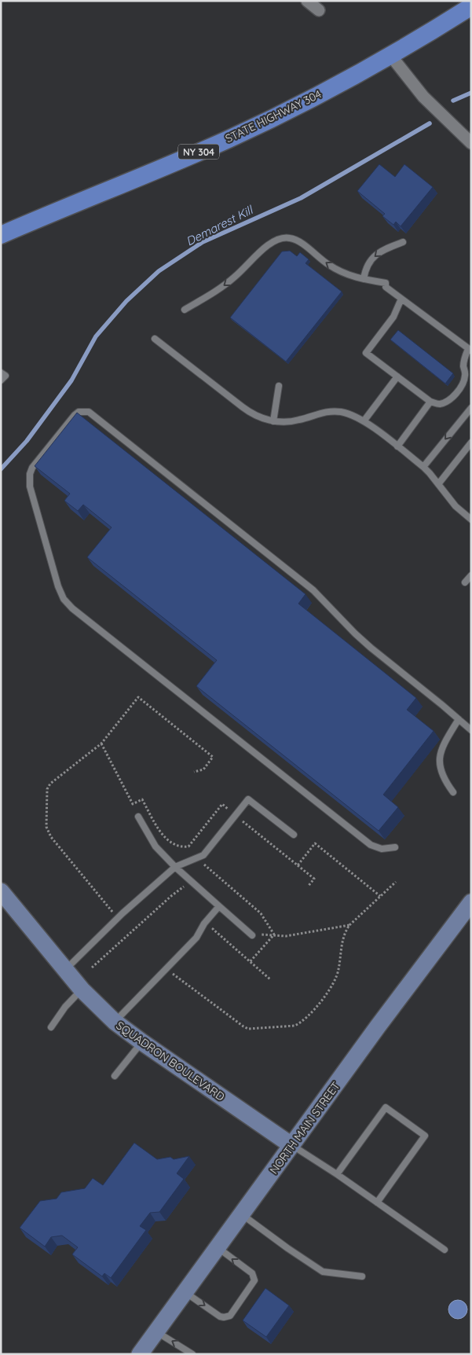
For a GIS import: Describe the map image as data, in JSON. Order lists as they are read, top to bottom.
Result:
{
  "streets": {
    "main road": ["STATE HIGHWAY 304", "NY 304"],
    "street": ["SQUADRON BOULEVARD", "NORTH MAIN STREET"]
  },
  "crossings": [
    ["SQUADRON BOULEVARD", "NORTH MAIN STREET"]
  ],
  "water": ["Demarest Kill"]
}
